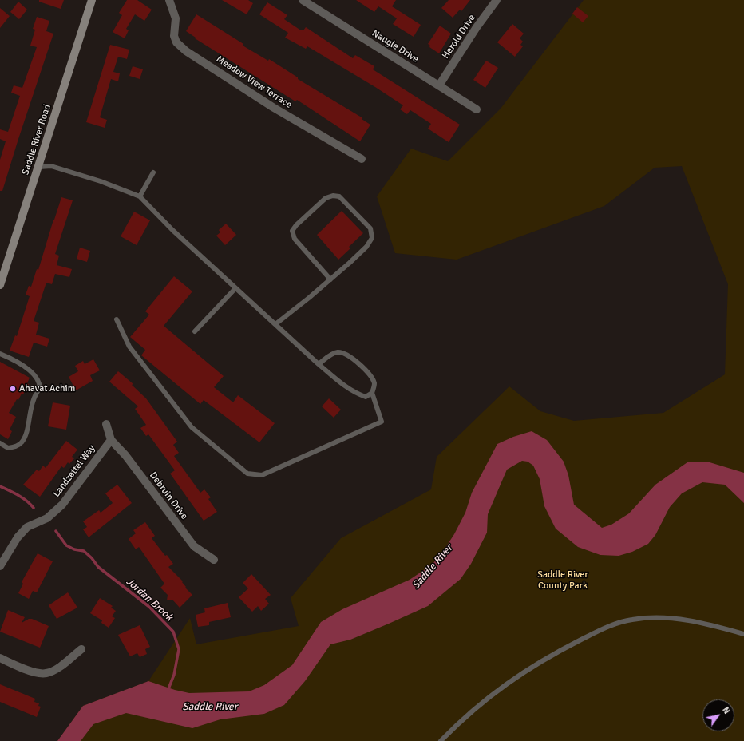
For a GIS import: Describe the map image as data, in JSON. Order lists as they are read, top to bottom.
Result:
{
  "streets": {
    "main road": ["Saddle River Road"],
    "street": [
      "Herold Drive",
      "Naugle Drive",
      "Meadow View Terrace",
      "Landzettel Way",
      "Debruin Drive"
    ]
  },
  "crossings": [
    ["Herold Drive", "Naugle Drive"],
    ["Landzettel Way", "Debruin Drive"]
  ],
  "water": ["Saddle River", "Jordan Brook"],
  "parks": ["Saddle River County Park"],
  "places": ["Ahavat Achim"],
  "north": "top right"
}
